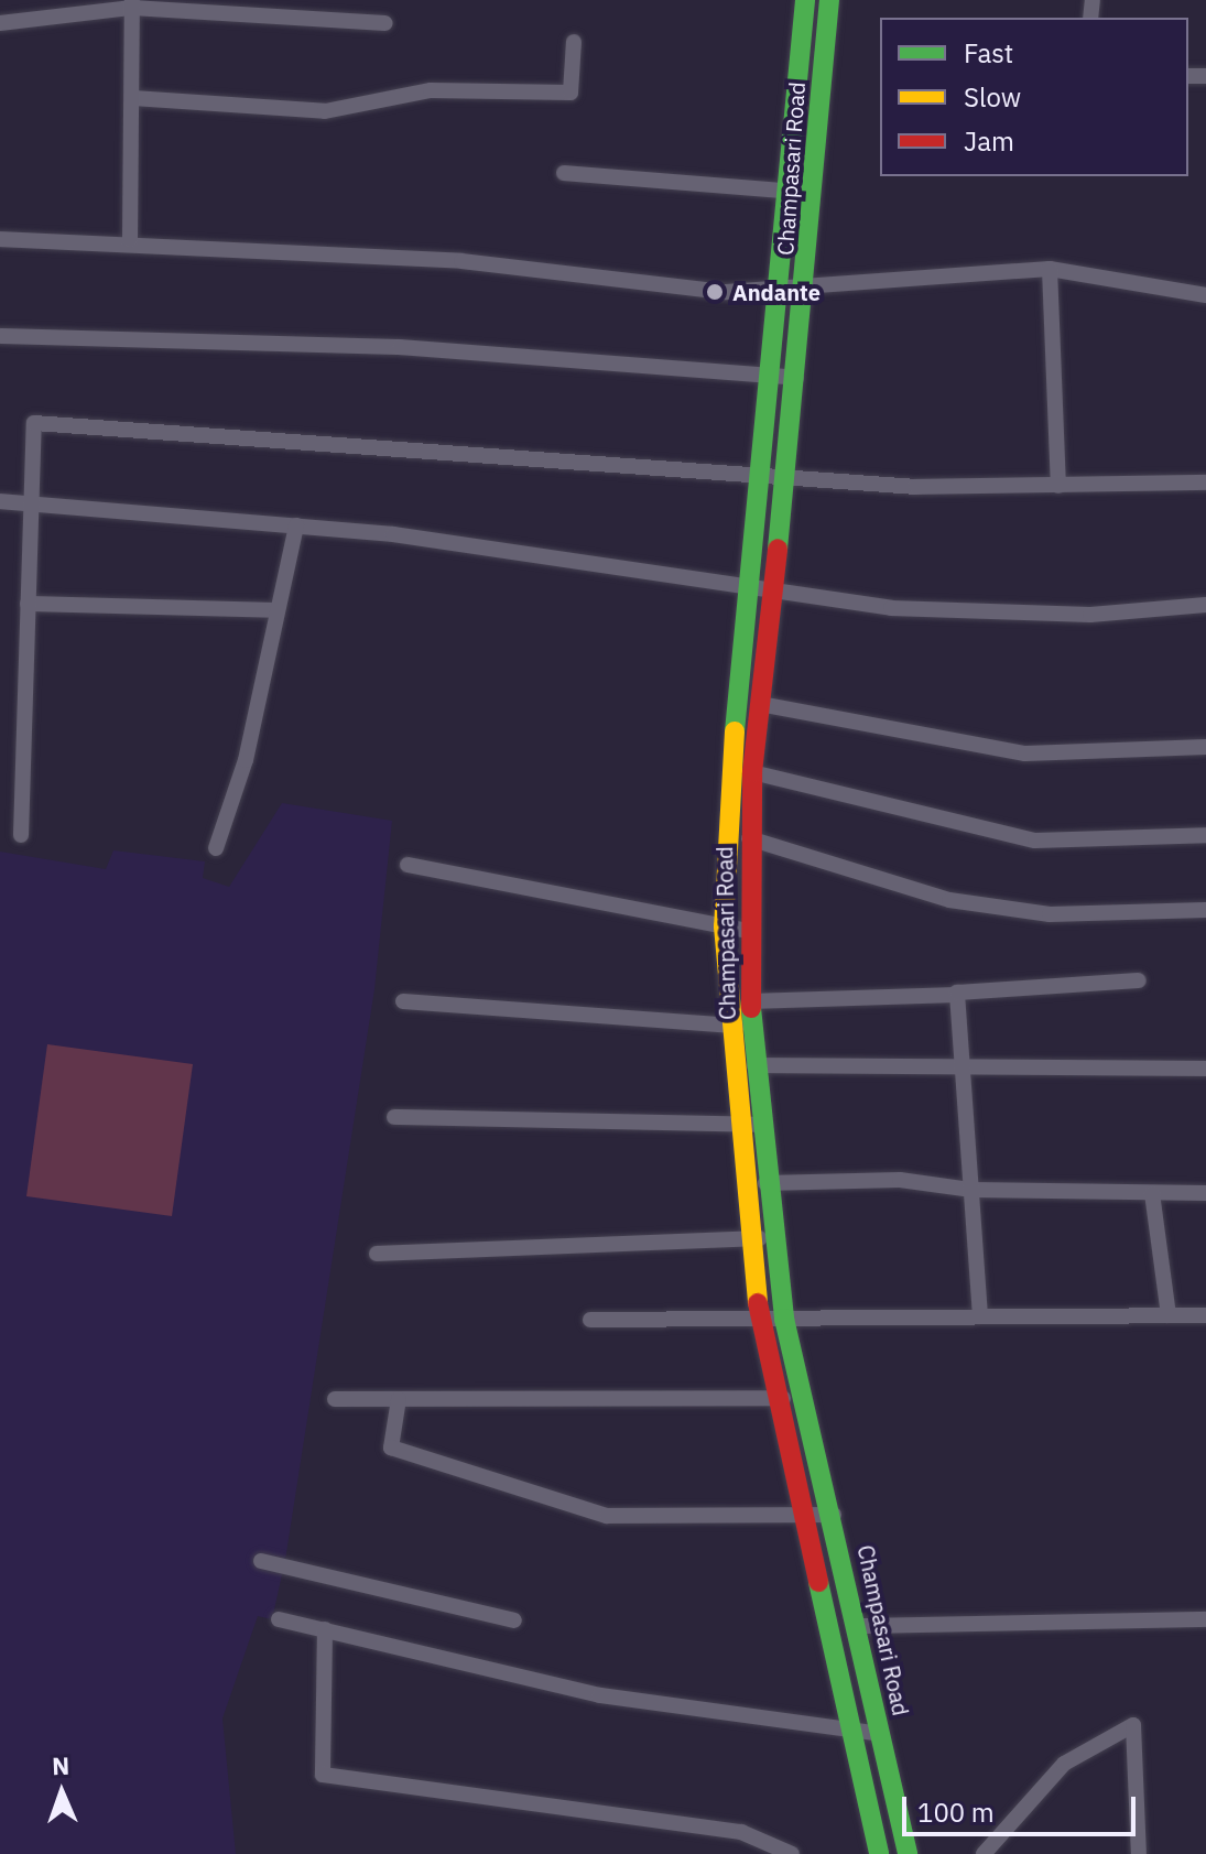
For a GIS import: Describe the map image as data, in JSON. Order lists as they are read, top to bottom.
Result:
{
  "streets": {
    "main road": ["Champasari Road"]
  },
  "places": ["Andante"],
  "legend": ["Fast", "Slow", "Jam"],
  "scale_bar": "100 m",
  "north": "top"
}
